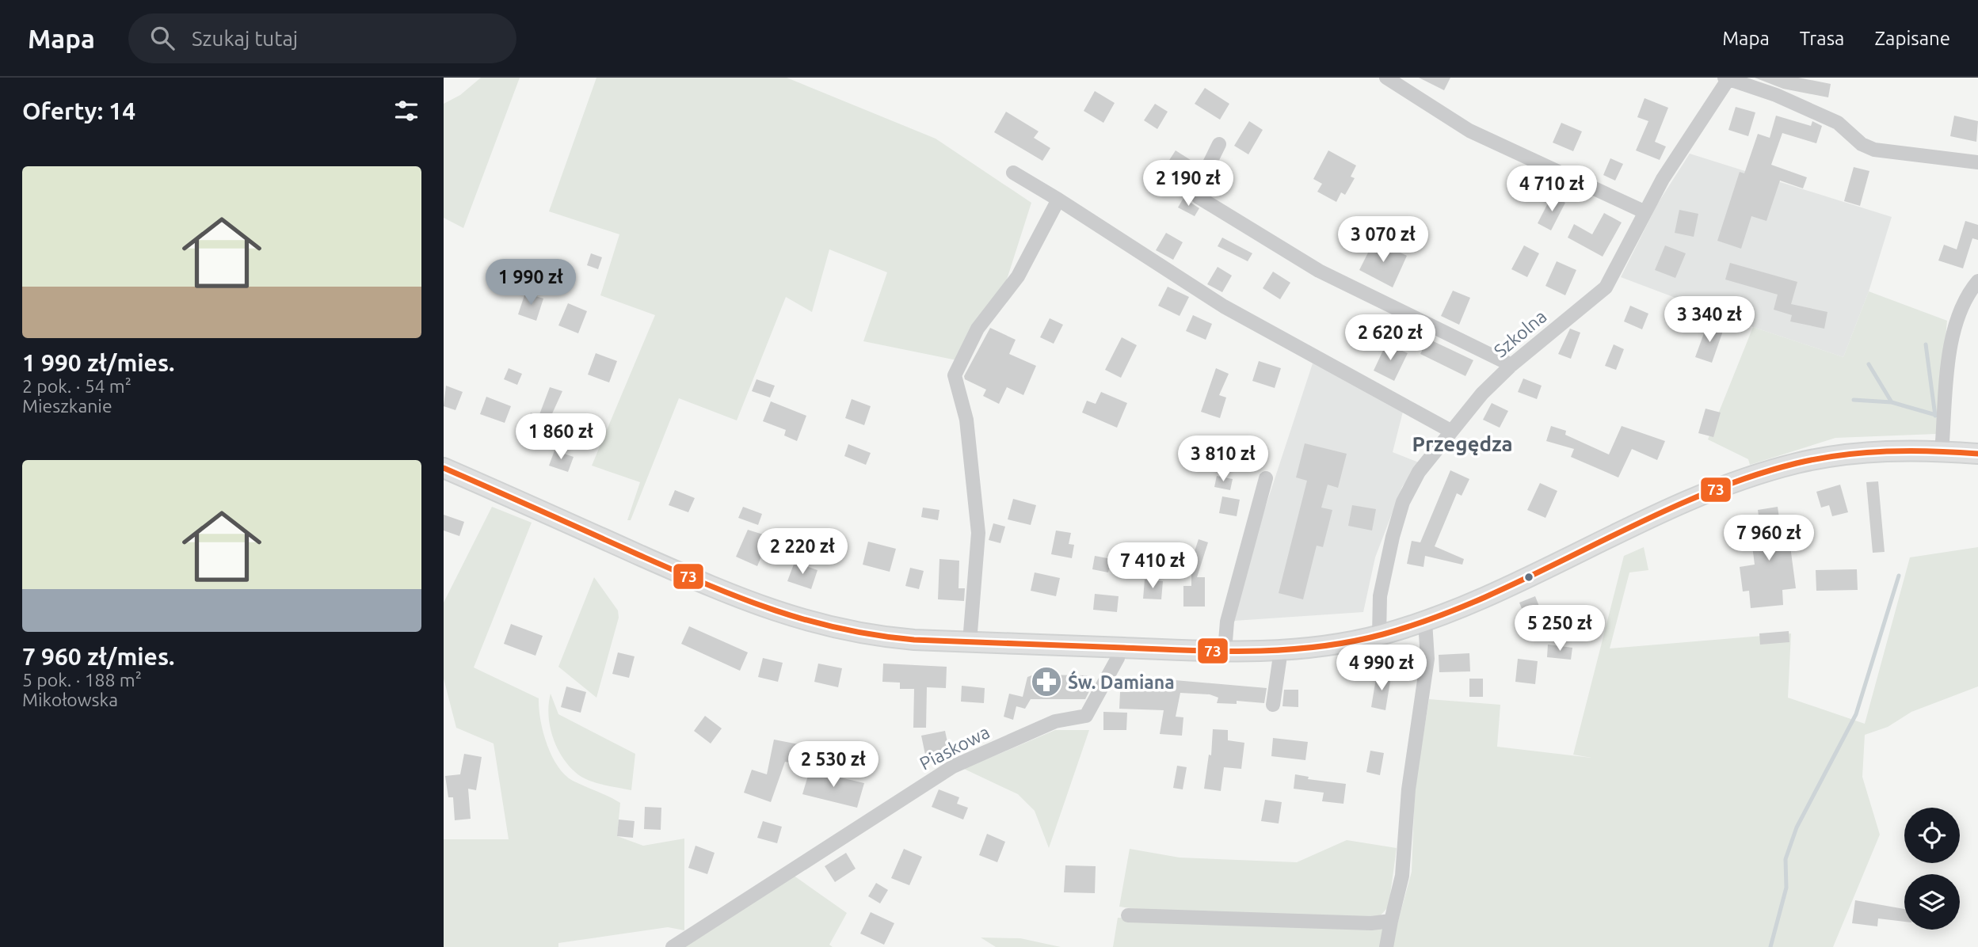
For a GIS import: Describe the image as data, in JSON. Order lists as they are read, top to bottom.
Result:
{
  "streets": {
    "street": ["Szkolna", "Piaskowa"]
  },
  "districts": ["Przegędza"],
  "places": {
    "pharmacy": ["Św. Damiana"]
  },
  "lines": ["transit line 73"],
  "page": {
    "header": "Mapa",
    "search": "Szukaj tutaj",
    "nav": ["Mapa", "Trasa", "Zapisane"],
    "heading": "Oferty: 14",
    "list": [
      {
        "name": "1 990 zł/mies.",
        "note": "2 pok. · 54 m² · Mieszkanie"
      },
      {
        "name": "7 960 zł/mies.",
        "note": "5 pok. · 188 m² · Mikołowska"
      }
    ],
    "price": [
      "2 190 zł",
      "4 710 zł",
      "3 070 zł",
      "1 990 zł",
      "3 340 zł",
      "2 620 zł",
      "1 860 zł",
      "3 810 zł",
      "7 960 zł",
      "2 220 zł",
      "7 410 zł",
      "5 250 zł",
      "4 990 zł",
      "2 530 zł"
    ]
  }
}
